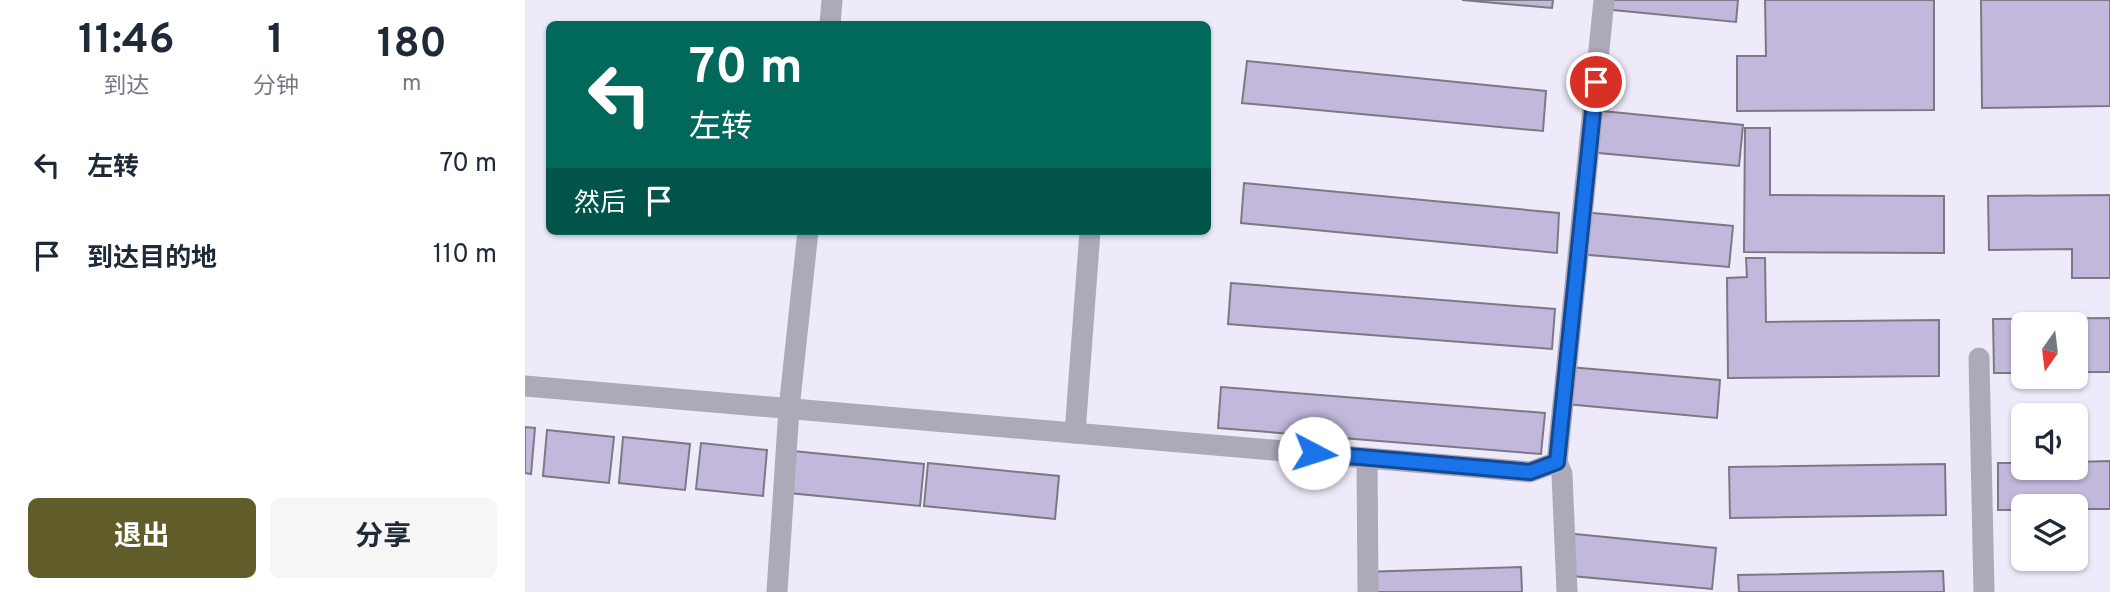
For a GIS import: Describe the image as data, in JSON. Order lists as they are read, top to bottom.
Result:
{
  "north": "bottom",
  "page": {
    "eta": [
      "11:46",
      "到达",
      "1",
      "分钟",
      "180",
      "m"
    ],
    "turn": ["70 m", "左转"],
    "list": [
      {
        "name": "左转",
        "value": "70 m"
      },
      {
        "name": "到达目的地",
        "value": "110 m"
      }
    ],
    "then": "然后",
    "buttons": ["退出", "分享"]
  }
}
